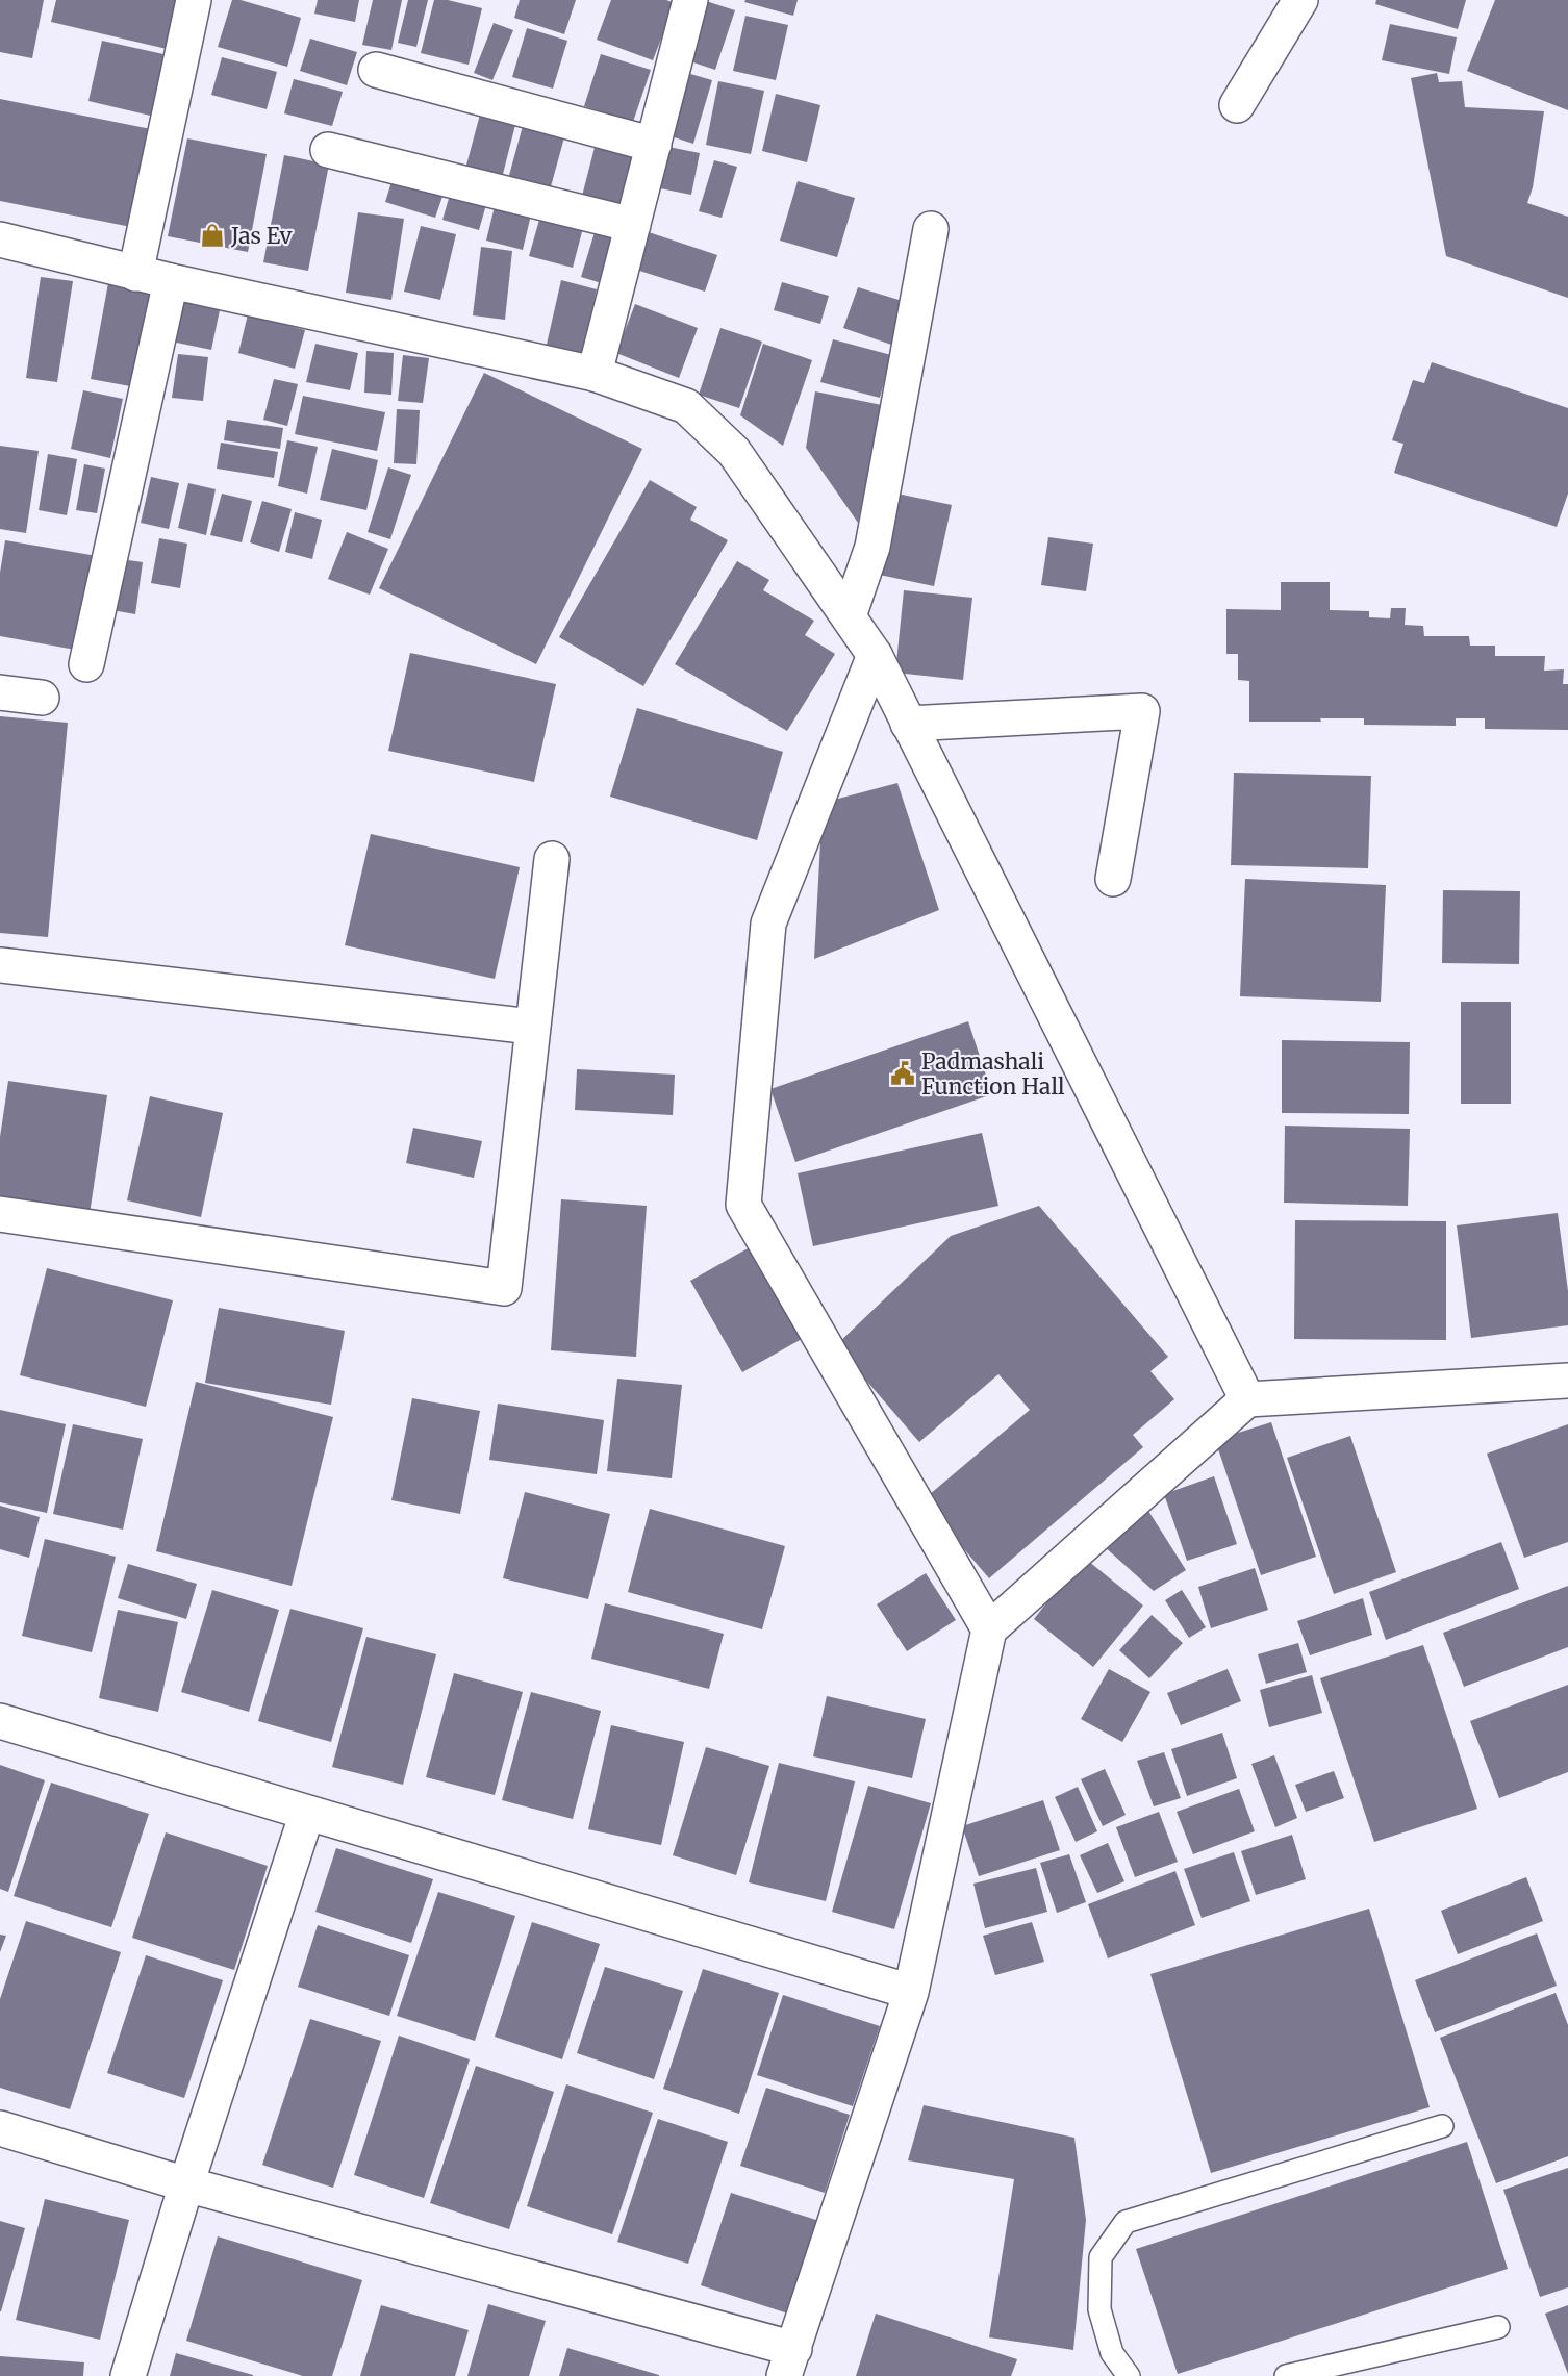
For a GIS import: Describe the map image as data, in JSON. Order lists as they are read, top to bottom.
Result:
{
  "places": {
    "shop": ["Jas Ev"],
    "public building": ["Padmashali Function Hall"]
  }
}
